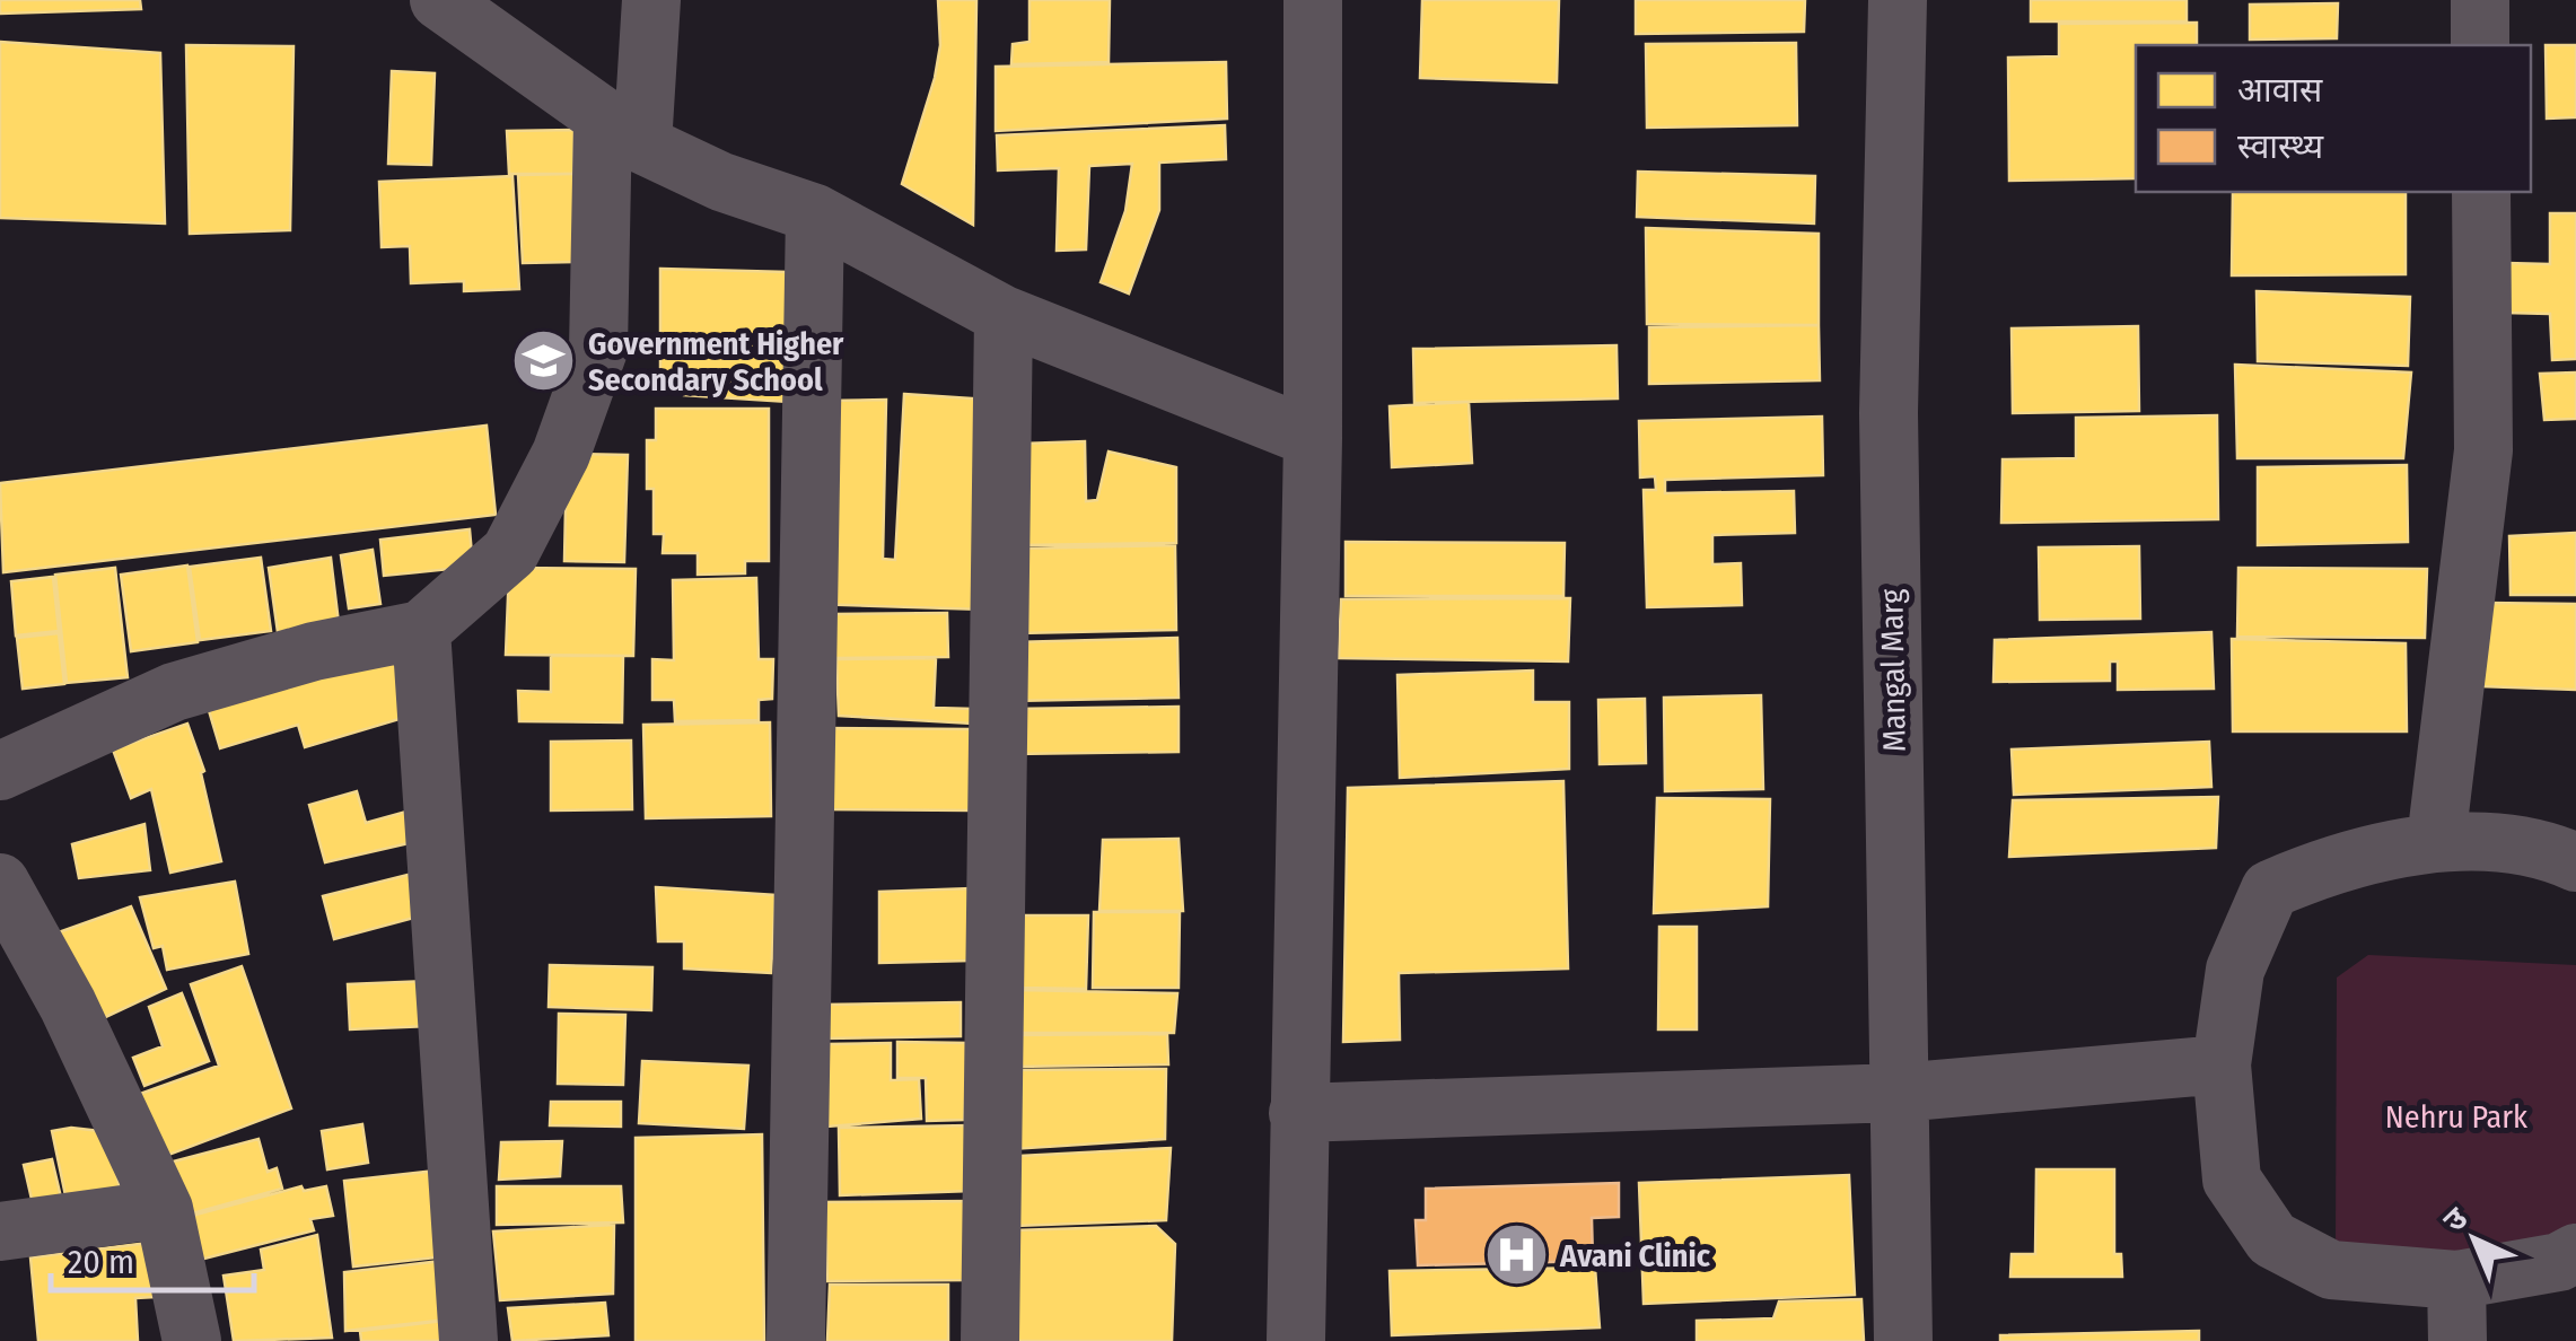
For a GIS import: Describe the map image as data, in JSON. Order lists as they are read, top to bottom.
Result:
{
  "streets": {
    "street": ["Mangal Marg"]
  },
  "parks": ["Nehru Park"],
  "places": {
    "school or university": ["Government Higher Secondary School"],
    "hospital": ["Avani Clinic"]
  },
  "legend": ["आवास", "स्वास्थ्य"],
  "scale_bar": "20 m",
  "north": "top left"
}
